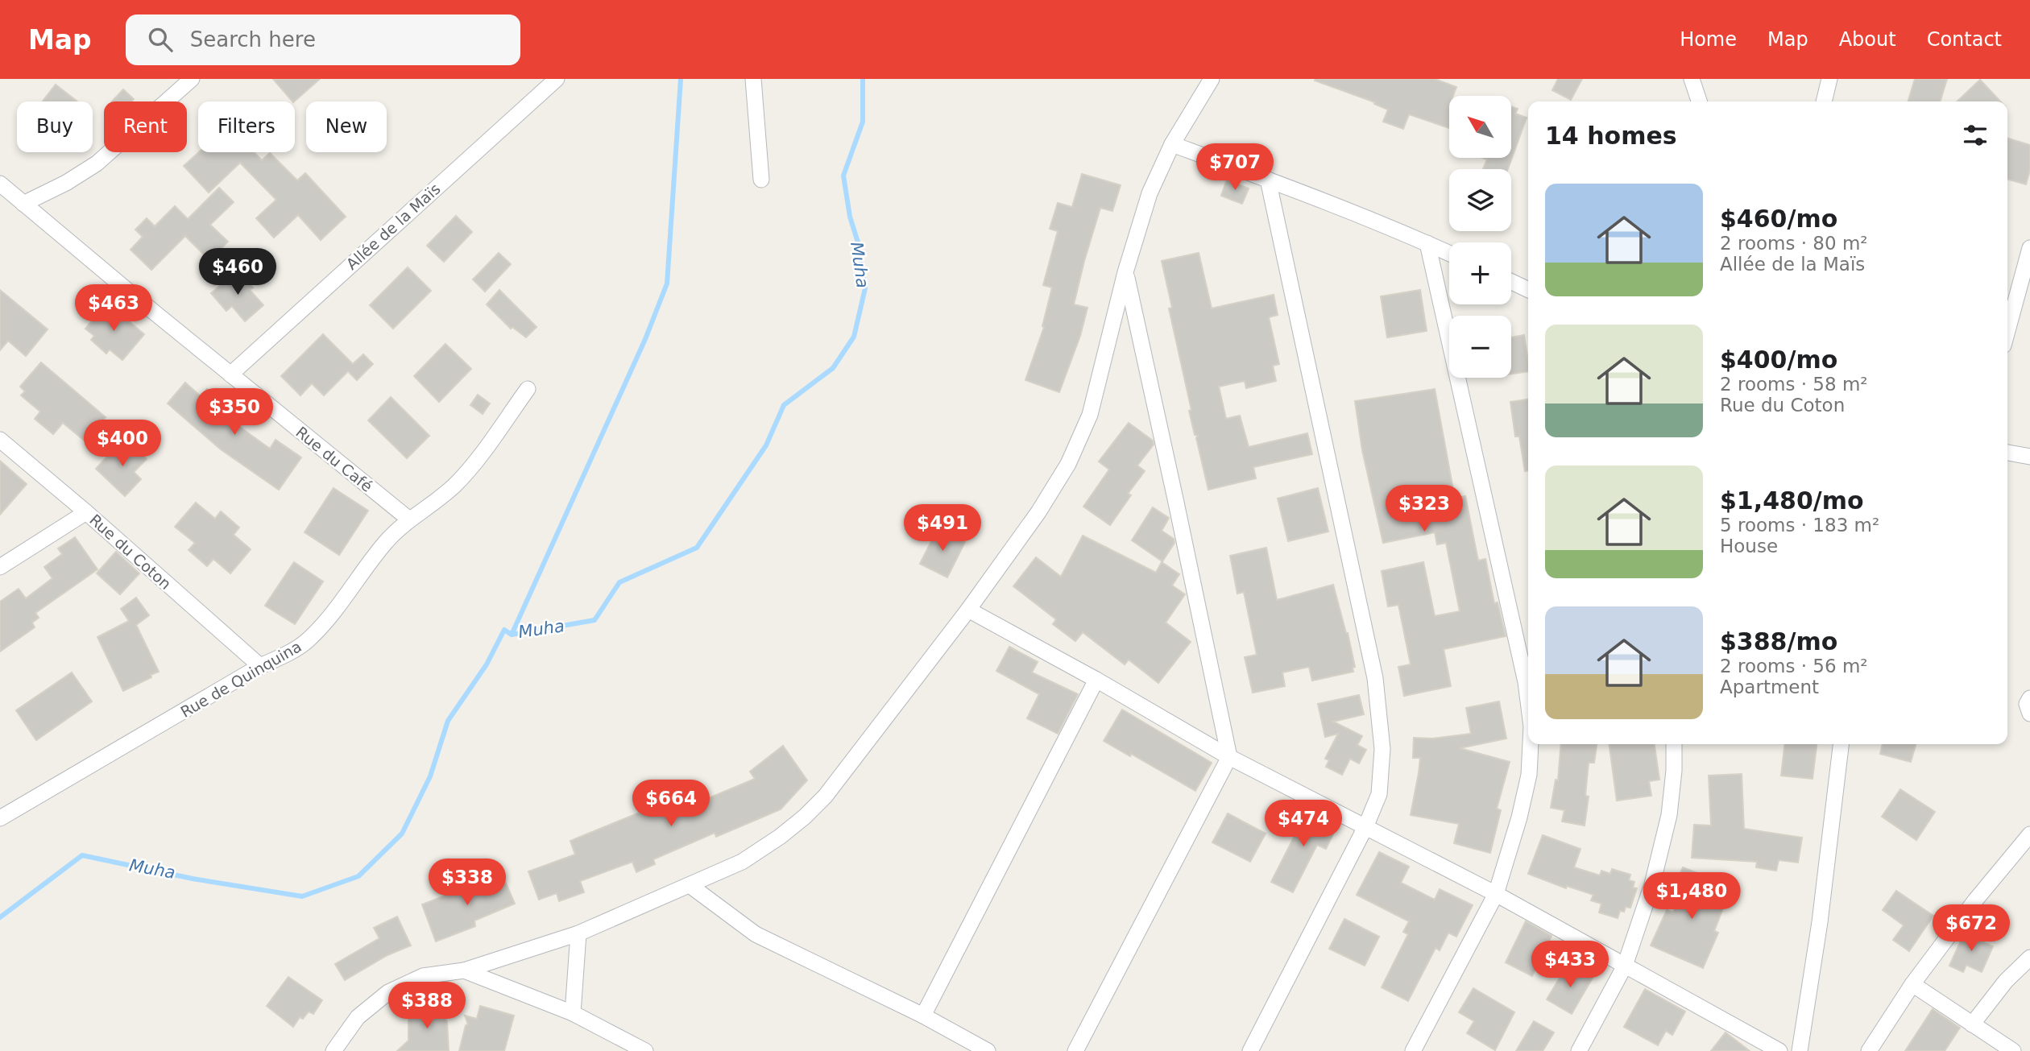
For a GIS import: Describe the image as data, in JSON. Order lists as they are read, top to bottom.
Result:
{
  "streets": {
    "street": [
      "Allée de la Maïs",
      "Rue du Café",
      "Rue du Coton",
      "Rue de Quinquina"
    ]
  },
  "crossings": [
    ["Allée de la Maïs", "Rue du Café"],
    ["Rue du Café", "Rue de Quinquina"],
    ["Rue du Coton", "Rue de Quinquina"]
  ],
  "water": ["Muha"],
  "north": "top left",
  "page": {
    "header": "Map",
    "search": "Search here",
    "nav": [
      "Home",
      "Map",
      "About",
      "Contact"
    ],
    "map_buttons": ["+", "−"],
    "chip": [
      "Buy",
      "Rent",
      "Filters",
      "New"
    ],
    "heading": "14 homes",
    "price": [
      "$707",
      "$460",
      "$463",
      "$350",
      "$400",
      "$323",
      "$491",
      "$664",
      "$474",
      "$338",
      "$1,480",
      "$672",
      "$433",
      "$388"
    ],
    "list": [
      {
        "name": "$460/mo",
        "note": "2 rooms · 80 m² · Allée de la Maïs"
      },
      {
        "name": "$400/mo",
        "note": "2 rooms · 58 m² · Rue du Coton"
      },
      {
        "name": "$1,480/mo",
        "note": "5 rooms · 183 m² · House"
      },
      {
        "name": "$388/mo",
        "note": "2 rooms · 56 m² · Apartment"
      }
    ]
  }
}
